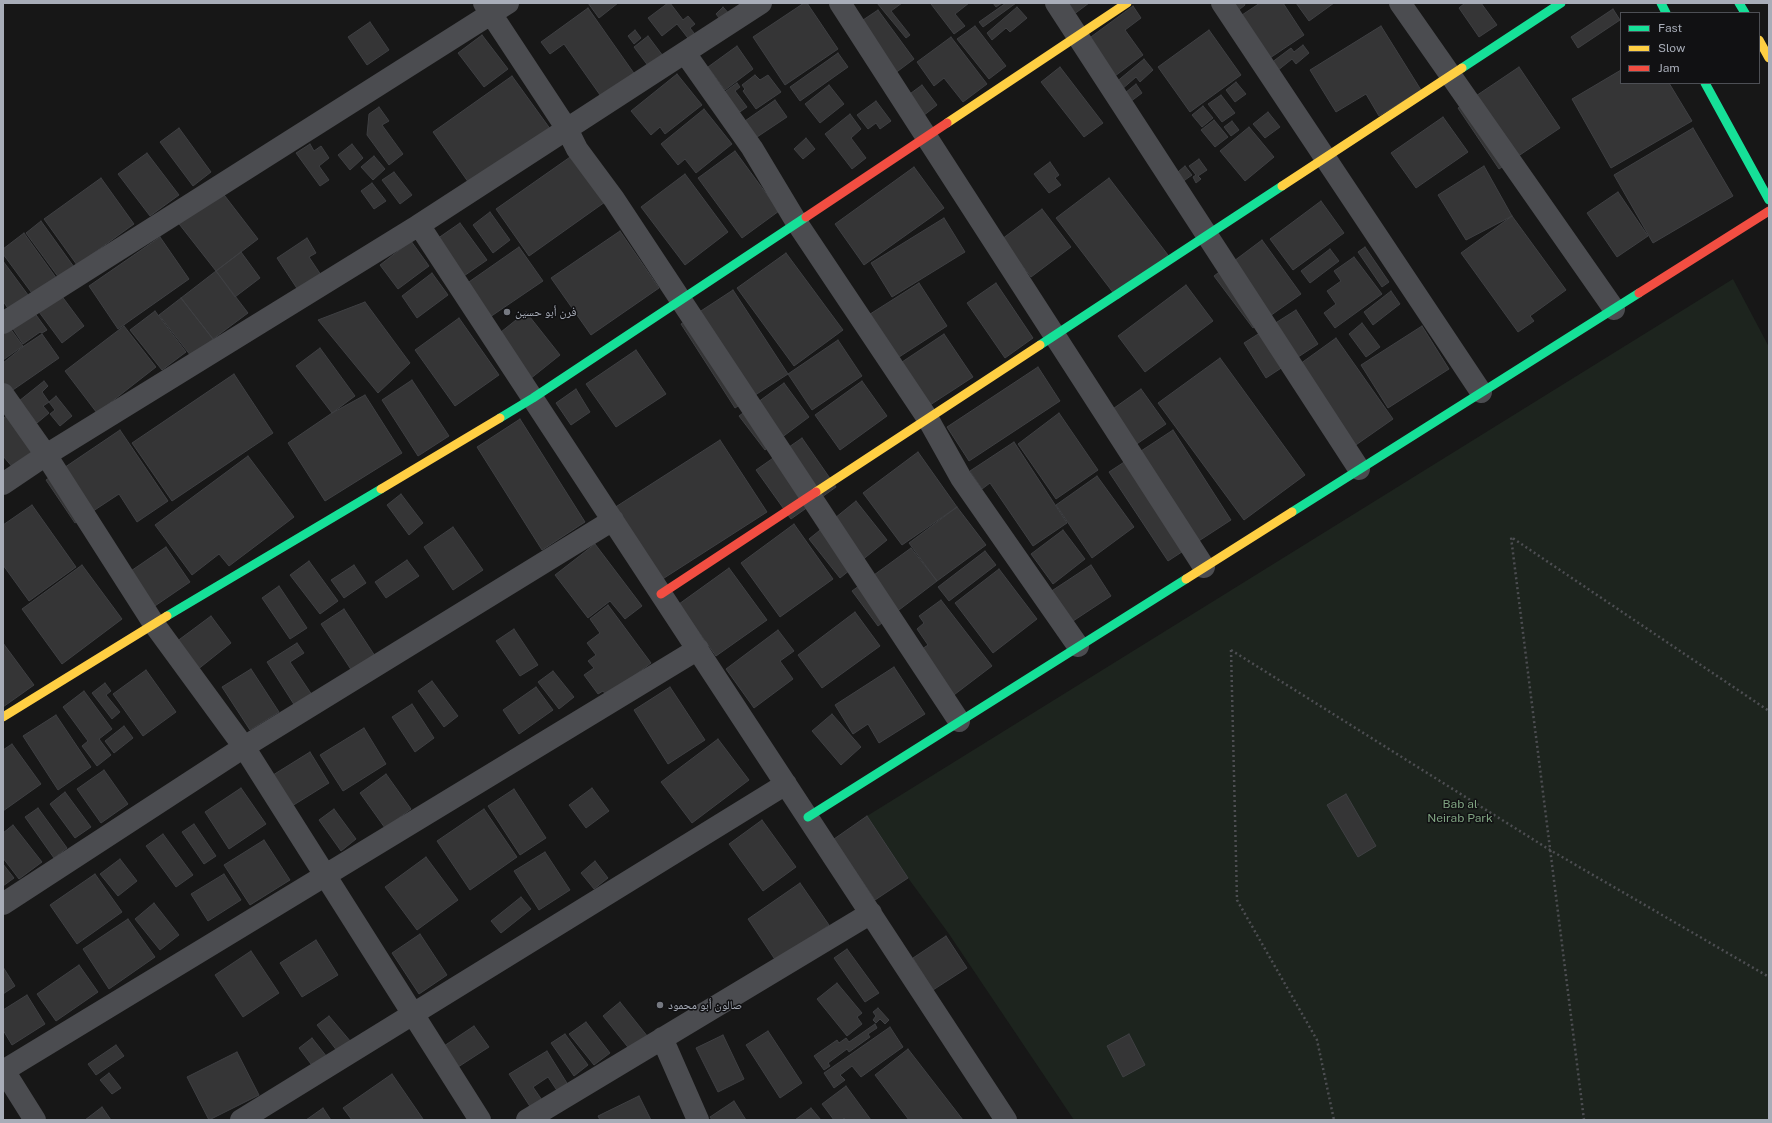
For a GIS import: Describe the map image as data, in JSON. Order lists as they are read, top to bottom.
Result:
{
  "parks": ["Bab al Neirab Park"],
  "places": ["فرن أبو حسين", "صالون أبو محمود"],
  "legend": ["Fast", "Slow", "Jam"]
}
